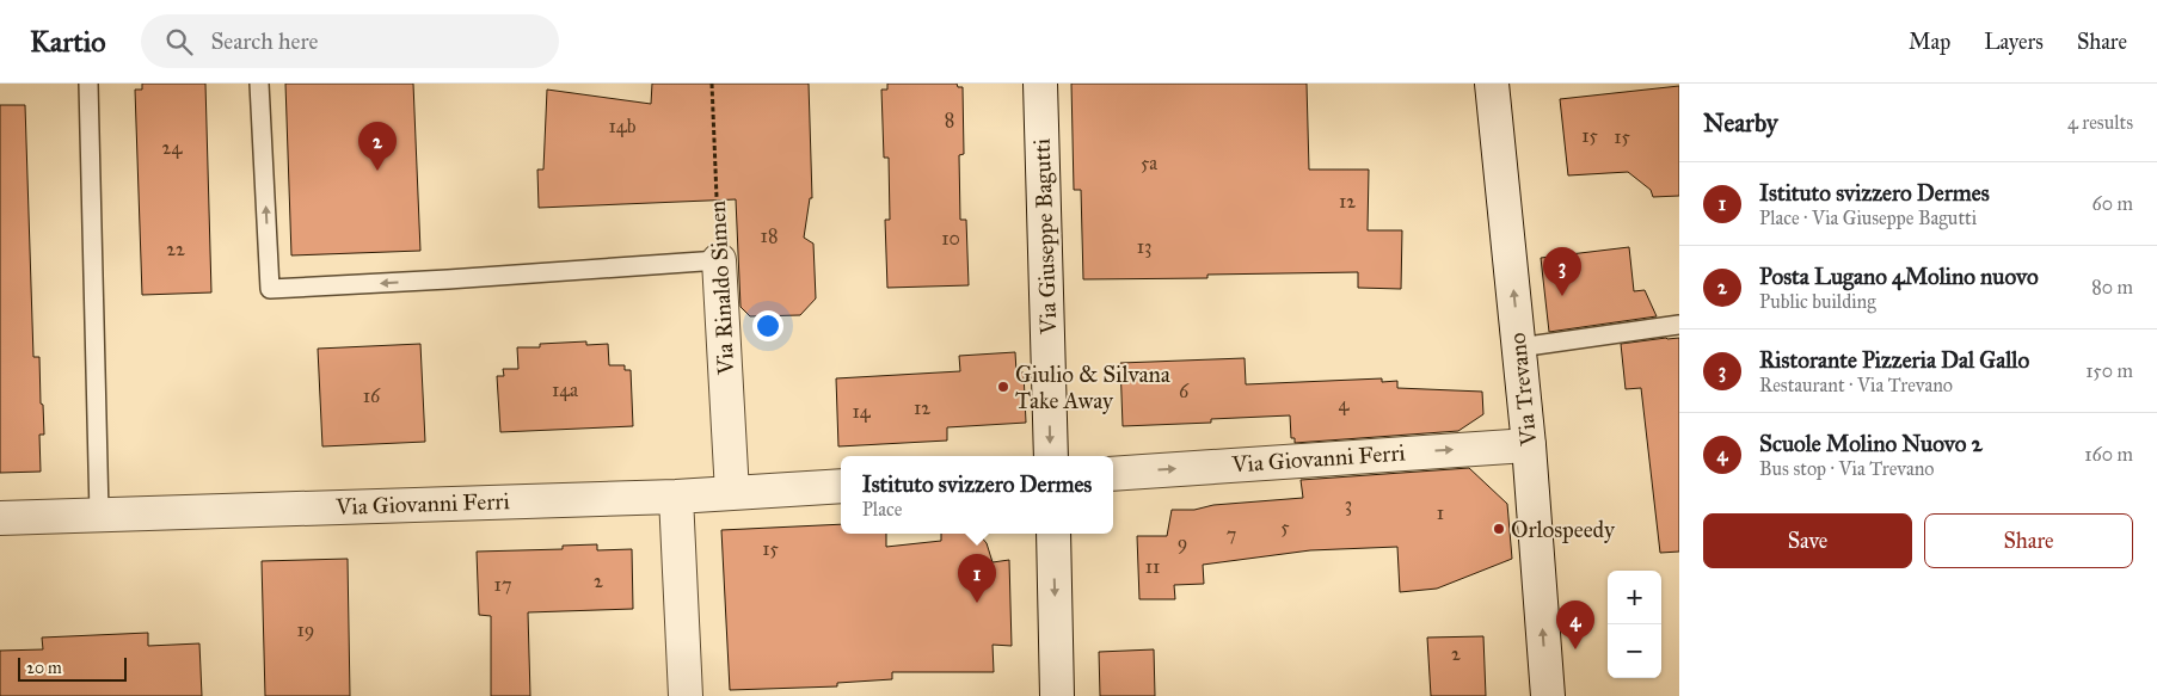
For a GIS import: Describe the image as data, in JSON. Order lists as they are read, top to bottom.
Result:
{
  "streets": {
    "street": [
      "Via Giuseppe Bagutti",
      "Via Rinaldo Simen",
      "Via Trevano",
      "Via Giovanni Ferri"
    ]
  },
  "crossings": [
    ["Via Rinaldo Simen", "Via Giovanni Ferri"],
    ["Via Trevano", "Via Giovanni Ferri"]
  ],
  "one_way": ["Via Giuseppe Bagutti", "Via Trevano"],
  "places": ["Giulio & Silvana Take Away", "Orlospeedy"],
  "house_numbers": [
    "8",
    "14b",
    "15",
    "15",
    "24",
    "5a",
    "12",
    "18",
    "10",
    "13",
    "22",
    "14a",
    "6",
    "16",
    "4",
    "12",
    "14",
    "3",
    "1",
    "5",
    "7",
    "9",
    "15",
    "11",
    "2",
    "17",
    "19",
    "2"
  ],
  "scale_bar": "20 m",
  "page": {
    "header": "Kartio",
    "search": "Search here",
    "nav": ["Map", "Layers", "Share"],
    "heading": ["Nearby", "4 results"],
    "pins": [
      "2",
      "3",
      "1",
      "4"
    ],
    "list": [
      {
        "mark": "1",
        "name": "Istituto svizzero Dermes",
        "note": "Place · Via Giuseppe Bagutti",
        "value": "60 m"
      },
      {
        "mark": "2",
        "name": "Posta Lugano 4Molino nuovo",
        "note": "Public building",
        "value": "80 m"
      },
      {
        "mark": "3",
        "name": "Ristorante Pizzeria Dal Gallo",
        "note": "Restaurant · Via Trevano",
        "value": "150 m"
      },
      {
        "mark": "4",
        "name": "Scuole Molino Nuovo 2",
        "note": "Bus stop · Via Trevano",
        "value": "160 m"
      }
    ],
    "popup": ["Istituto svizzero Dermes", "Place"],
    "buttons": ["Save", "Share"],
    "map_buttons": ["+", "−"],
    "scale": "20 m"
  }
}
